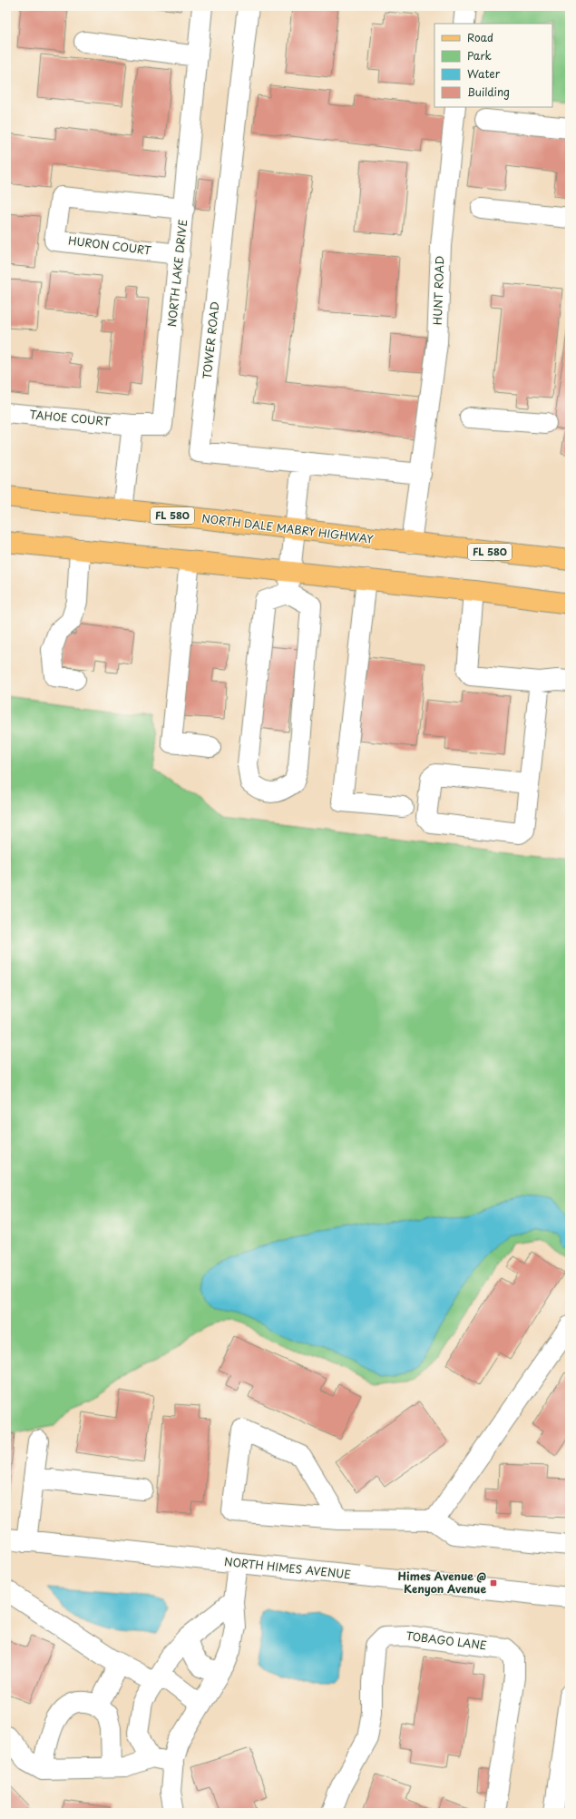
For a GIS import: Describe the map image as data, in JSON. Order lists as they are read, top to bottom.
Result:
{
  "streets": {
    "main road": ["FL 580", "NORTH DALE MABRY HIGHWAY"],
    "street": [
      "HURON COURT",
      "NORTH LAKE DRIVE",
      "HUNT ROAD",
      "TOWER ROAD",
      "TAHOE COURT",
      "NORTH HIMES AVENUE",
      "TOBAGO LANE"
    ]
  },
  "crossings": [
    ["HURON COURT", "NORTH LAKE DRIVE"],
    ["NORTH LAKE DRIVE", "TAHOE COURT"],
    ["HUNT ROAD", "TOWER ROAD"],
    ["HUNT ROAD", "NORTH DALE MABRY HIGHWAY"]
  ],
  "places": {
    "transit": ["Himes Avenue @ Kenyon Avenue"]
  },
  "legend": [
    "Road",
    "Park",
    "Water",
    "Building"
  ]
}
